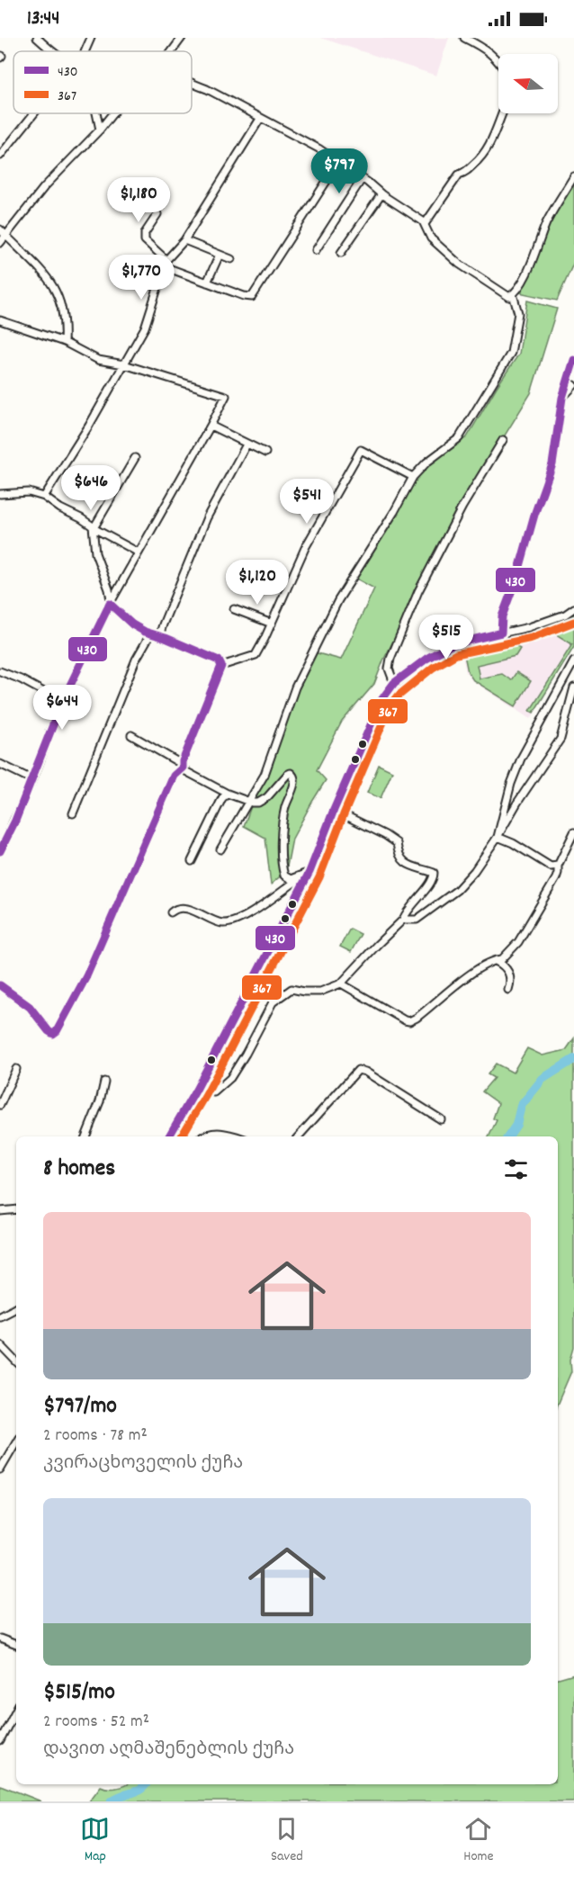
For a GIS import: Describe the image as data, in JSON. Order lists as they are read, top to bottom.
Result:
{
  "lines": ["transit line 430", "transit line 367"],
  "legend": ["430", "367"],
  "north": "left",
  "page": {
    "status": "13:44",
    "price": [
      "$797",
      "$1,180",
      "$1,770",
      "$646",
      "$541",
      "$1,120",
      "$515",
      "$644"
    ],
    "heading": "8 homes",
    "list": [
      {
        "name": "$797/mo",
        "note": "2 rooms · 78 m² · კვირაცხოველის ქუჩა"
      },
      {
        "name": "$515/mo",
        "note": "2 rooms · 52 m² · დავით აღმაშენებლის ქუჩა"
      }
    ],
    "tabs": ["Map", "Saved", "Home"]
  }
}
